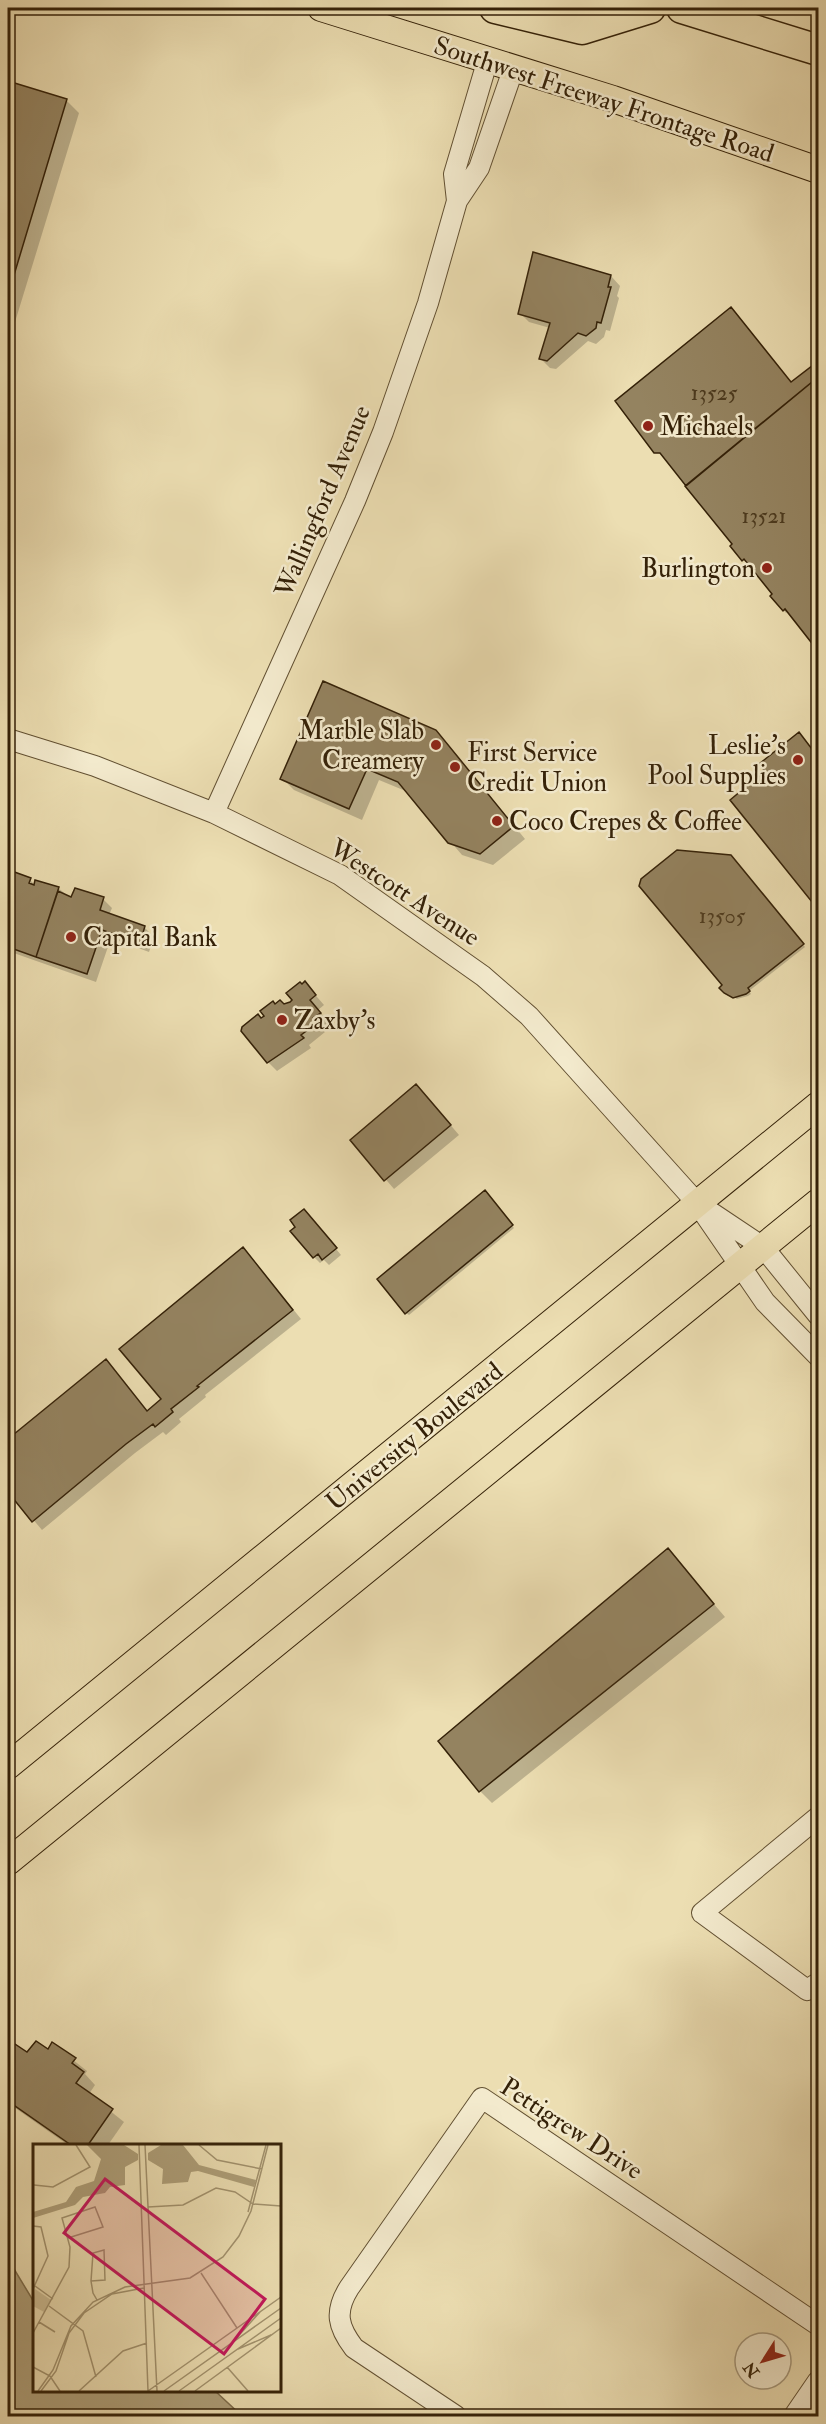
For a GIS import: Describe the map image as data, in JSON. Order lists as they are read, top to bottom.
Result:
{
  "streets": {
    "main road": ["Southwest Freeway Frontage Road", "University Boulevard"],
    "street": ["Wallingford Avenue", "Westcott Avenue", "Pettigrew Drive"]
  },
  "crossings": [
    ["Southwest Freeway Frontage Road", "Wallingford Avenue"],
    ["Wallingford Avenue", "Westcott Avenue"],
    ["Westcott Avenue", "University Boulevard"]
  ],
  "places": [
    "Michaels",
    "Burlington",
    "Marble Slab Creamery",
    "Leslie's Pool Supplies",
    "First Service Credit Union",
    "Coco Crepes & Coffee",
    "Capital Bank",
    "Zaxby's"
  ],
  "house_numbers": ["13525", "13521", "13505"],
  "north": "bottom left"
}
